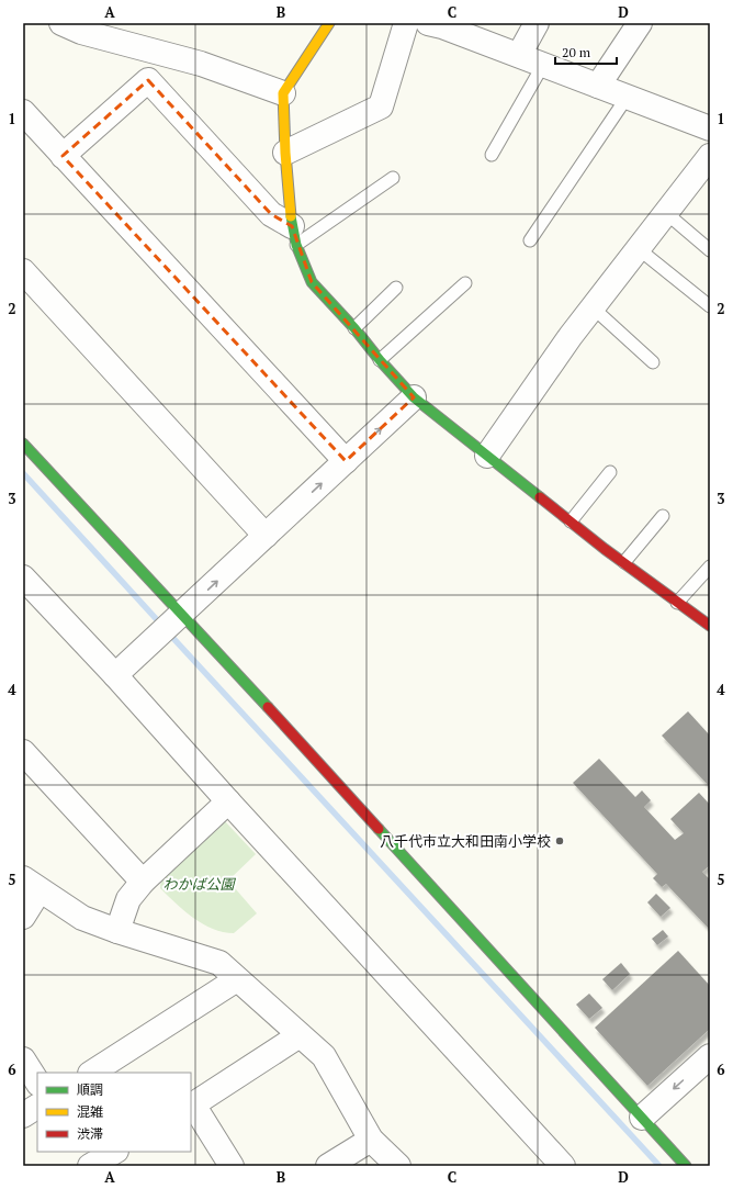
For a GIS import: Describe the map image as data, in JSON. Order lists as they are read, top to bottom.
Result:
{
  "parks": ["わかば公園"],
  "places": ["八千代市立大和田南小学校"],
  "legend": ["順調", "混雑", "渋滞"],
  "scale_bar": "20 m",
  "grid": {
    "columns": [
      "A",
      "B",
      "C",
      "D"
    ],
    "rows": [
      "1",
      "2",
      "3",
      "4",
      "5",
      "6"
    ]
  }
}
